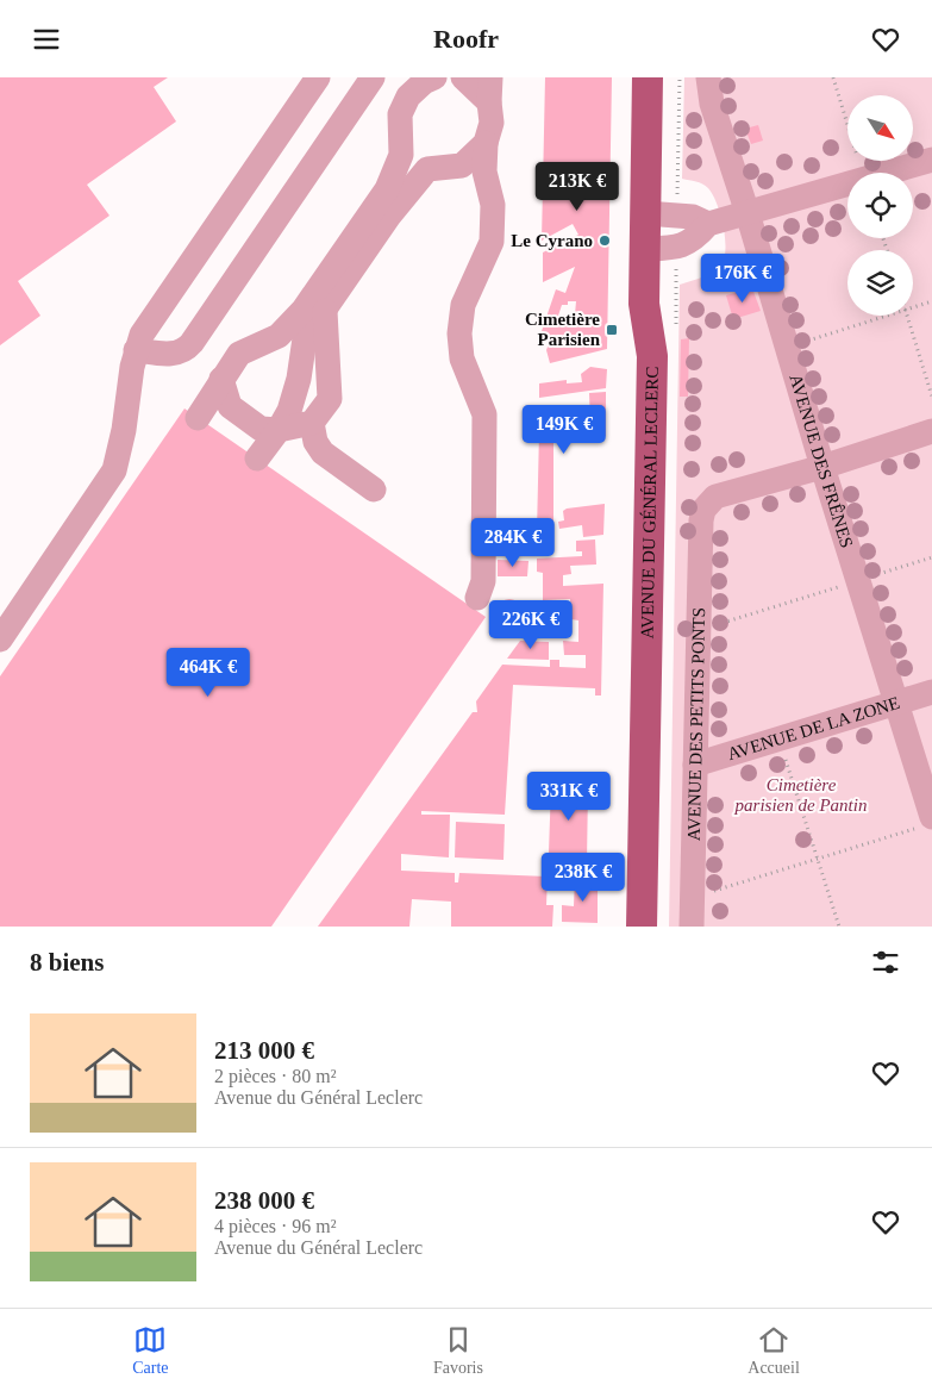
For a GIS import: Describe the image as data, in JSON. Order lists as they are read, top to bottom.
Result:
{
  "streets": {
    "main road": ["AVENUE DU GÉNÉRAL LECLERC"],
    "lane": ["AVENUE DES FRÊNES", "AVENUE DES PETITS PONTS", "AVENUE DE LA ZONE"]
  },
  "crossings": [
    ["AVENUE DES FRÊNES", "AVENUE DES PETITS PONTS"],
    ["AVENUE DES FRÊNES", "AVENUE DE LA ZONE"],
    ["AVENUE DES PETITS PONTS", "AVENUE DE LA ZONE"]
  ],
  "parks": ["Cimetière parisien de Pantin"],
  "places": {
    "other": ["Le Cyrano"],
    "transit": ["Cimetière Parisien"]
  },
  "north": "bottom right",
  "page": {
    "header": "Roofr",
    "price": [
      "213K €",
      "176K €",
      "149K €",
      "284K €",
      "226K €",
      "464K €",
      "331K €",
      "238K €"
    ],
    "heading": "8 biens",
    "list": [
      {
        "name": "213 000 €",
        "note": "2 pièces · 80 m² · Avenue du Général Leclerc"
      },
      {
        "name": "238 000 €",
        "note": "4 pièces · 96 m² · Avenue du Général Leclerc"
      }
    ],
    "tabs": ["Carte", "Favoris", "Accueil"]
  }
}
